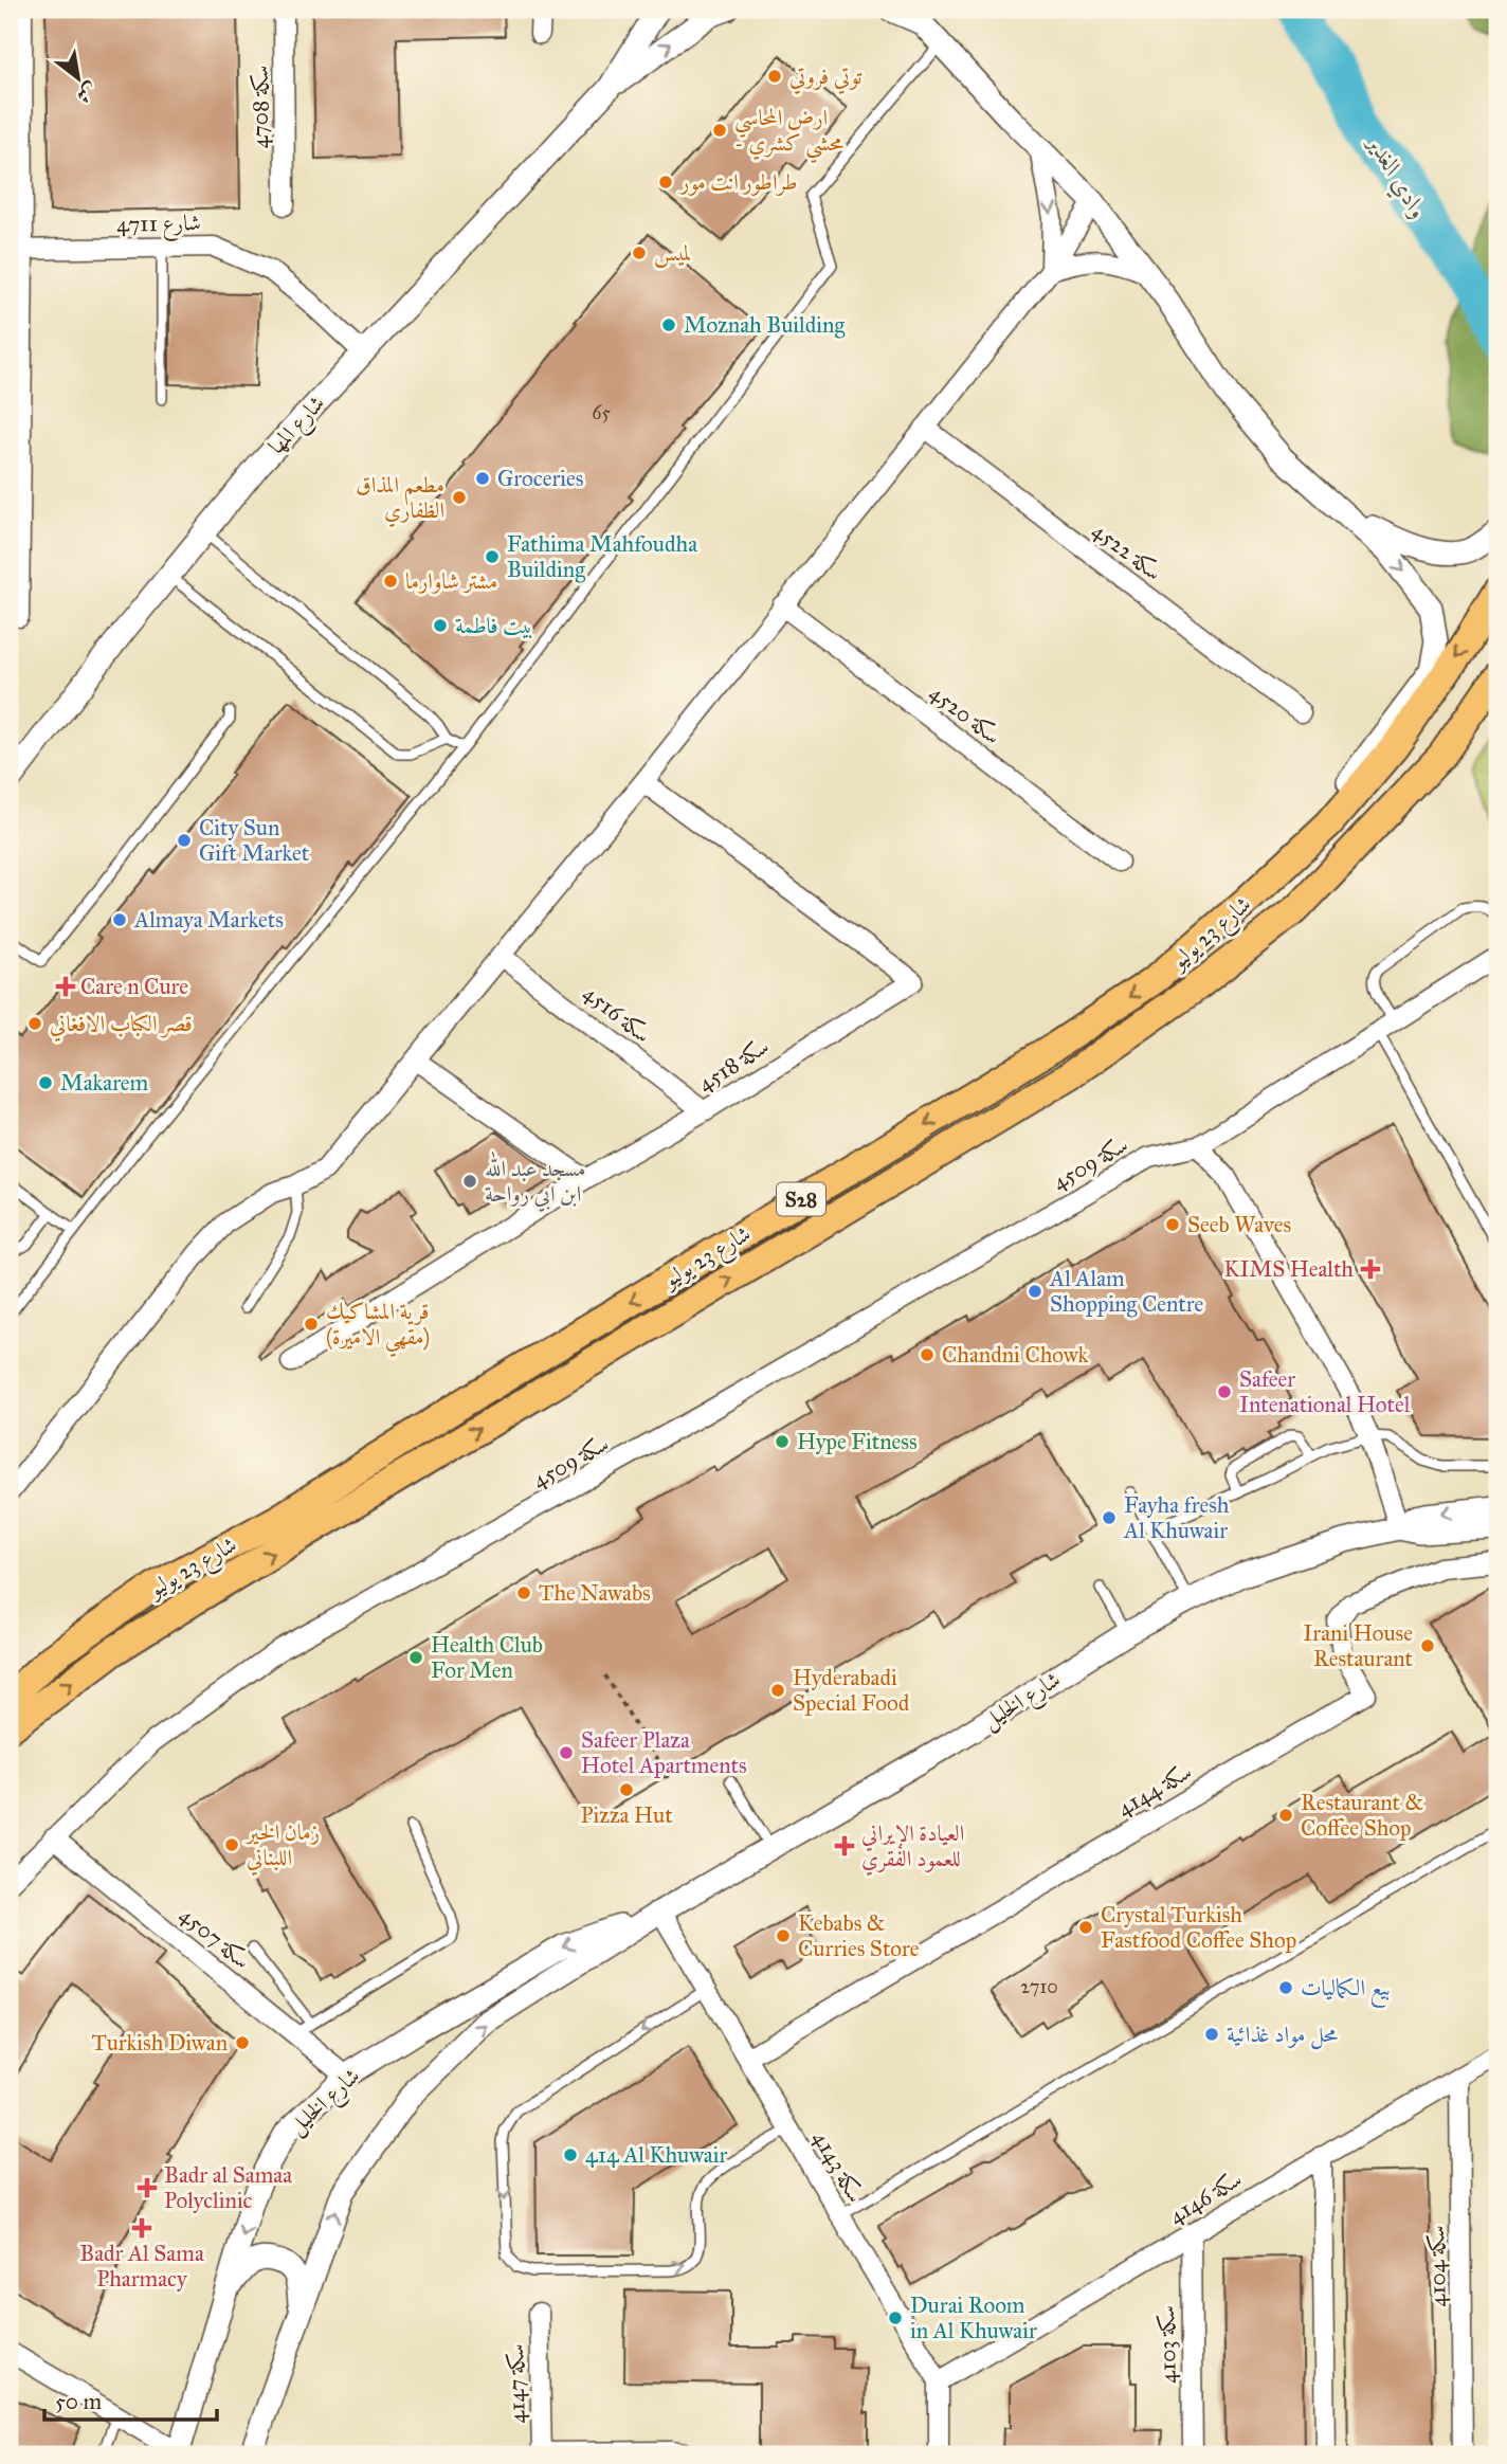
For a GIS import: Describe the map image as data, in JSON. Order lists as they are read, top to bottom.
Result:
{
  "streets": {
    "main road": ["شارع 23 يوليو", "S28"],
    "street": [
      "سكة 4708",
      "4711 شارع",
      "شارع المها",
      "سكة 4522",
      "سكة 4520",
      "سكة 4516",
      "سكة 4518",
      "سكة 4509",
      "شارع الخليل",
      "سكة 4144",
      "سكة 4507",
      "سكة 4143",
      "سكة 4146",
      "سكة 4104",
      "سكة 4103",
      "سكة 4147"
    ]
  },
  "crossings": [
    ["4711 شارع", "شارع المها"],
    ["سكة 4516", "سكة 4518"],
    ["سكة 4509", "سكة 4507"],
    ["شارع الخليل", "سكة 4507"],
    ["شارع الخليل", "سكة 4143"],
    ["سكة 4144", "سكة 4143"],
    ["سكة 4143", "سكة 4146"],
    ["سكة 4146", "سكة 4104"],
    ["سكة 4146", "سكة 4103"]
  ],
  "water": ["وادي الغدير"],
  "places": {
    "other": [
      "توتي فروتي",
      "ارض المحاسي - محشي كشري",
      "طراطور انت مور",
      "لميس",
      "Moznah Building",
      "Groceries",
      "مطعم المذاق الظفاري",
      "Fathima Mahfoudha Building",
      "مشتر شاوارما",
      "بيت فاطمة",
      "City Sun Gift Market",
      "Almaya Markets",
      "قصر الكباب الافغاني",
      "Makarem",
      "مسجد عبد الله ابن ابي رواحة",
      "Seeb Waves",
      "Al Alam Shopping Centre",
      "قرية المشاكيك (مقهي الاميرة)",
      "Chandni Chowk",
      "Safeer Intenational Hotel",
      "Hype Fitness",
      "Fayha fresh Al Khuwair",
      "The Nawabs",
      "Irani House Restaurant",
      "Health Club For Men",
      "Hyderabadi Special Food",
      "Safeer Plaza Hotel Apartments",
      "Pizza Hut",
      "Restaurant & Coffee Shop",
      "زمان الخير اللبناني",
      "Crystal Turkish Fastfood Coffee Shop",
      "Kebabs & Curries Store",
      "بيع الكماليات",
      "محل مواد غذائية",
      "Turkish Diwan",
      "414 Al Khuwair",
      "Durai Room in Al Khuwair"
    ],
    "health": [
      "Care n Cure",
      "KIMS Health",
      "العيادة الإيراني للعمود الفقري",
      "Badr al Samaa Polyclinic",
      "Badr Al Sama Pharmacy"
    ]
  },
  "house_numbers": ["65", "2710"],
  "scale_bar": "50 m",
  "north": "bottom right"
}
